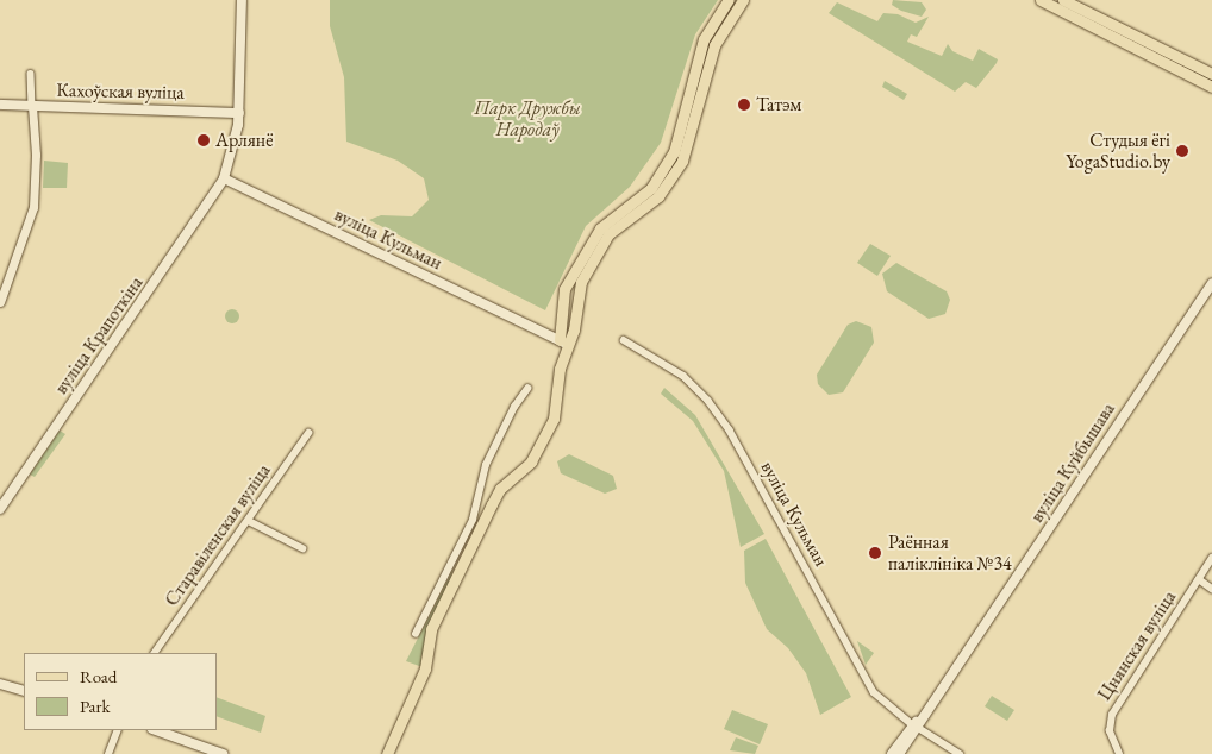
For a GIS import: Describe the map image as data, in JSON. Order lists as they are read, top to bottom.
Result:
{
  "streets": {
    "main road": [
      "Кахоўская вуліца",
      "вуліца Кульман",
      "вуліца Крапоткіна",
      "вуліца Куйбышава"
    ],
    "street": ["Старавіленская вуліца", "Цнянская вуліца"]
  },
  "crossings": [
    ["вуліца Кульман", "вуліца Крапоткіна"],
    ["вуліца Кульман", "вуліца Куйбышава"]
  ],
  "parks": ["Парк Дружбы Народаў"],
  "places": [
    "Татэм",
    "Арлянё",
    "Студыя ёгі YogaStudio.by",
    "Раённая паліклініка №34"
  ],
  "legend": ["Road", "Park"]
}
